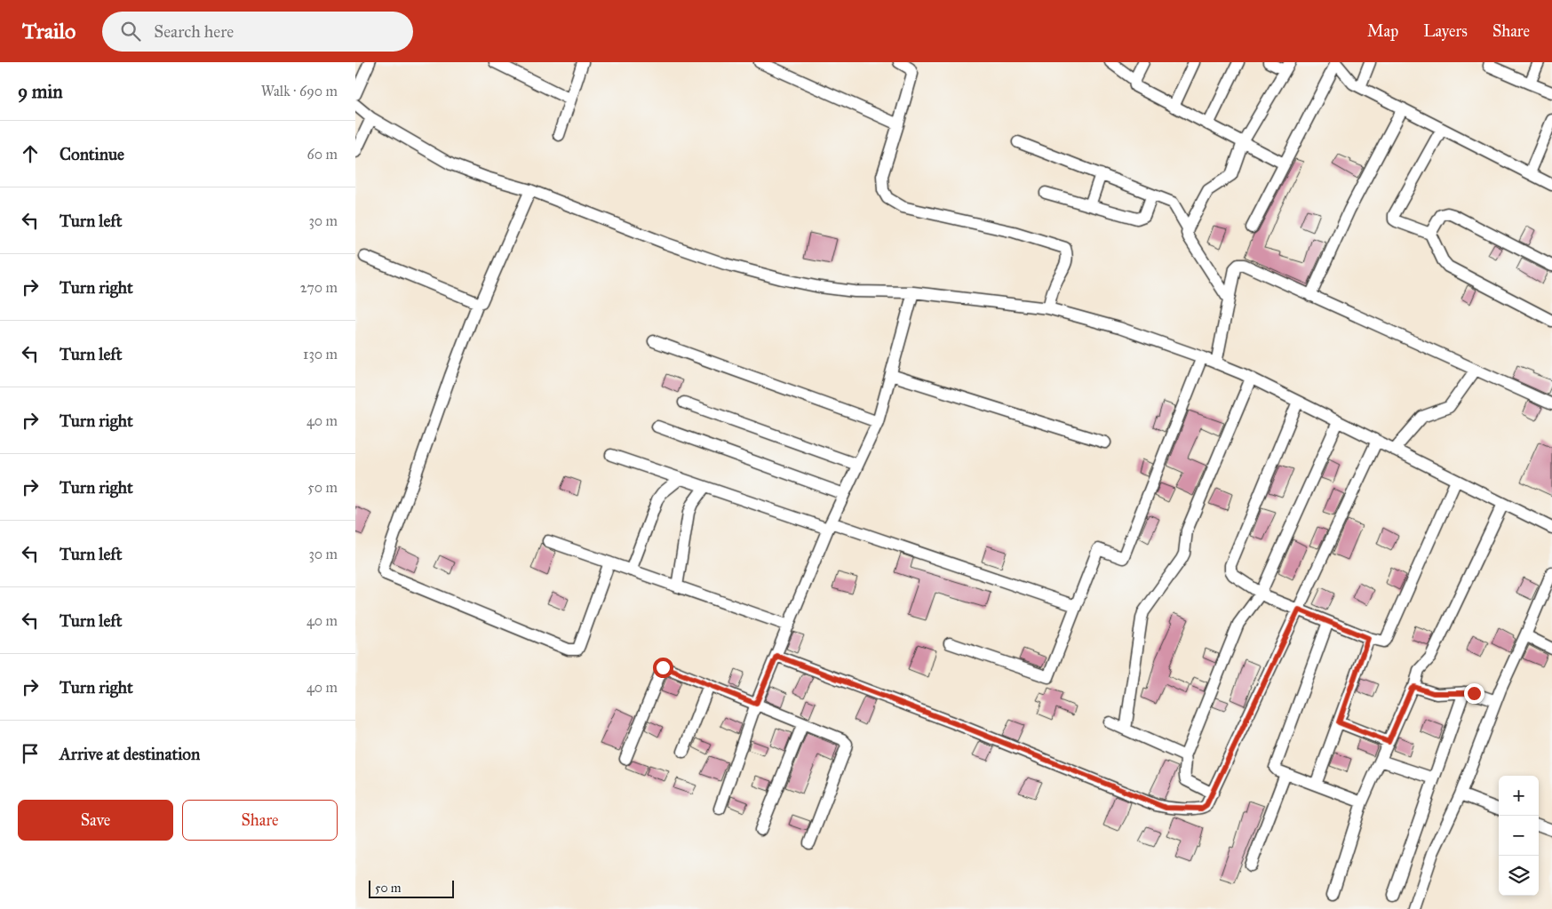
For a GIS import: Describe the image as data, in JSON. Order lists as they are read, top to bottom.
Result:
{
  "scale_bar": "50 m",
  "page": {
    "header": "Trailo",
    "search": "Search here",
    "nav": ["Map", "Layers", "Share"],
    "heading": ["9 min", "Walk · 690 m"],
    "list": [
      ["Continue", "60 m"],
      ["Turn left", "30 m"],
      ["Turn right", "270 m"],
      ["Turn left", "130 m"],
      ["Turn right", "40 m"],
      ["Turn right", "50 m"],
      ["Turn left", "30 m"],
      ["Turn left", "40 m"],
      ["Turn right", "40 m"],
      "Arrive at destination"
    ],
    "map_buttons": ["+", "−"],
    "buttons": ["Save", "Share"],
    "scale": "50 m"
  }
}
